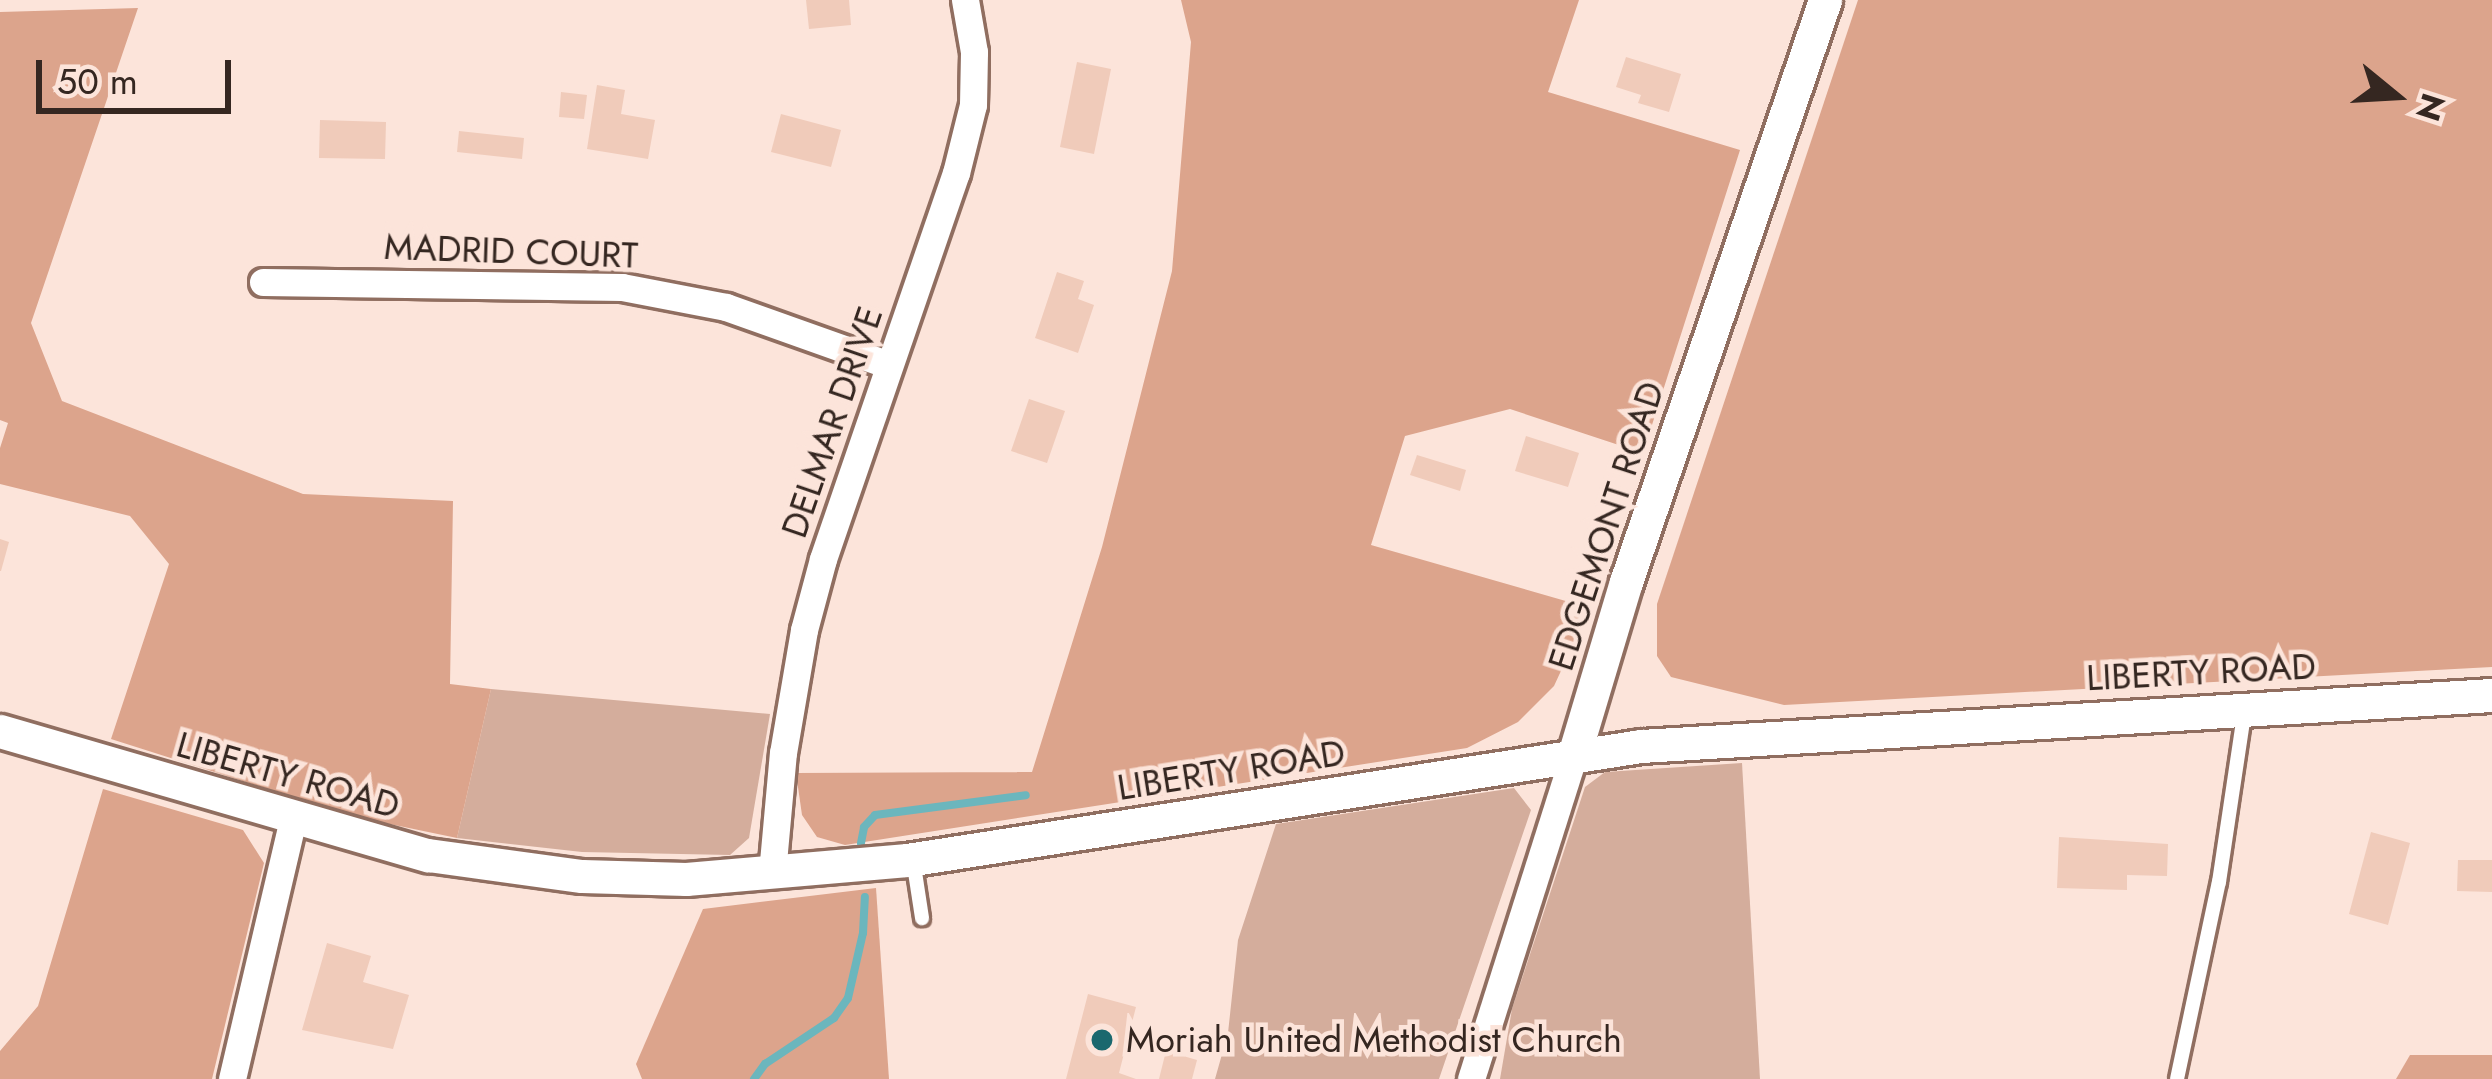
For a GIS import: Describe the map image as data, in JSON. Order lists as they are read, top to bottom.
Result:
{
  "streets": {
    "street": [
      "MADRID COURT",
      "DELMAR DRIVE",
      "EDGEMONT ROAD",
      "LIBERTY ROAD"
    ]
  },
  "crossings": [
    ["MADRID COURT", "DELMAR DRIVE"],
    ["DELMAR DRIVE", "LIBERTY ROAD"],
    ["EDGEMONT ROAD", "LIBERTY ROAD"]
  ],
  "places": ["Moriah United Methodist Church"],
  "scale_bar": "50 m",
  "north": "right"
}
